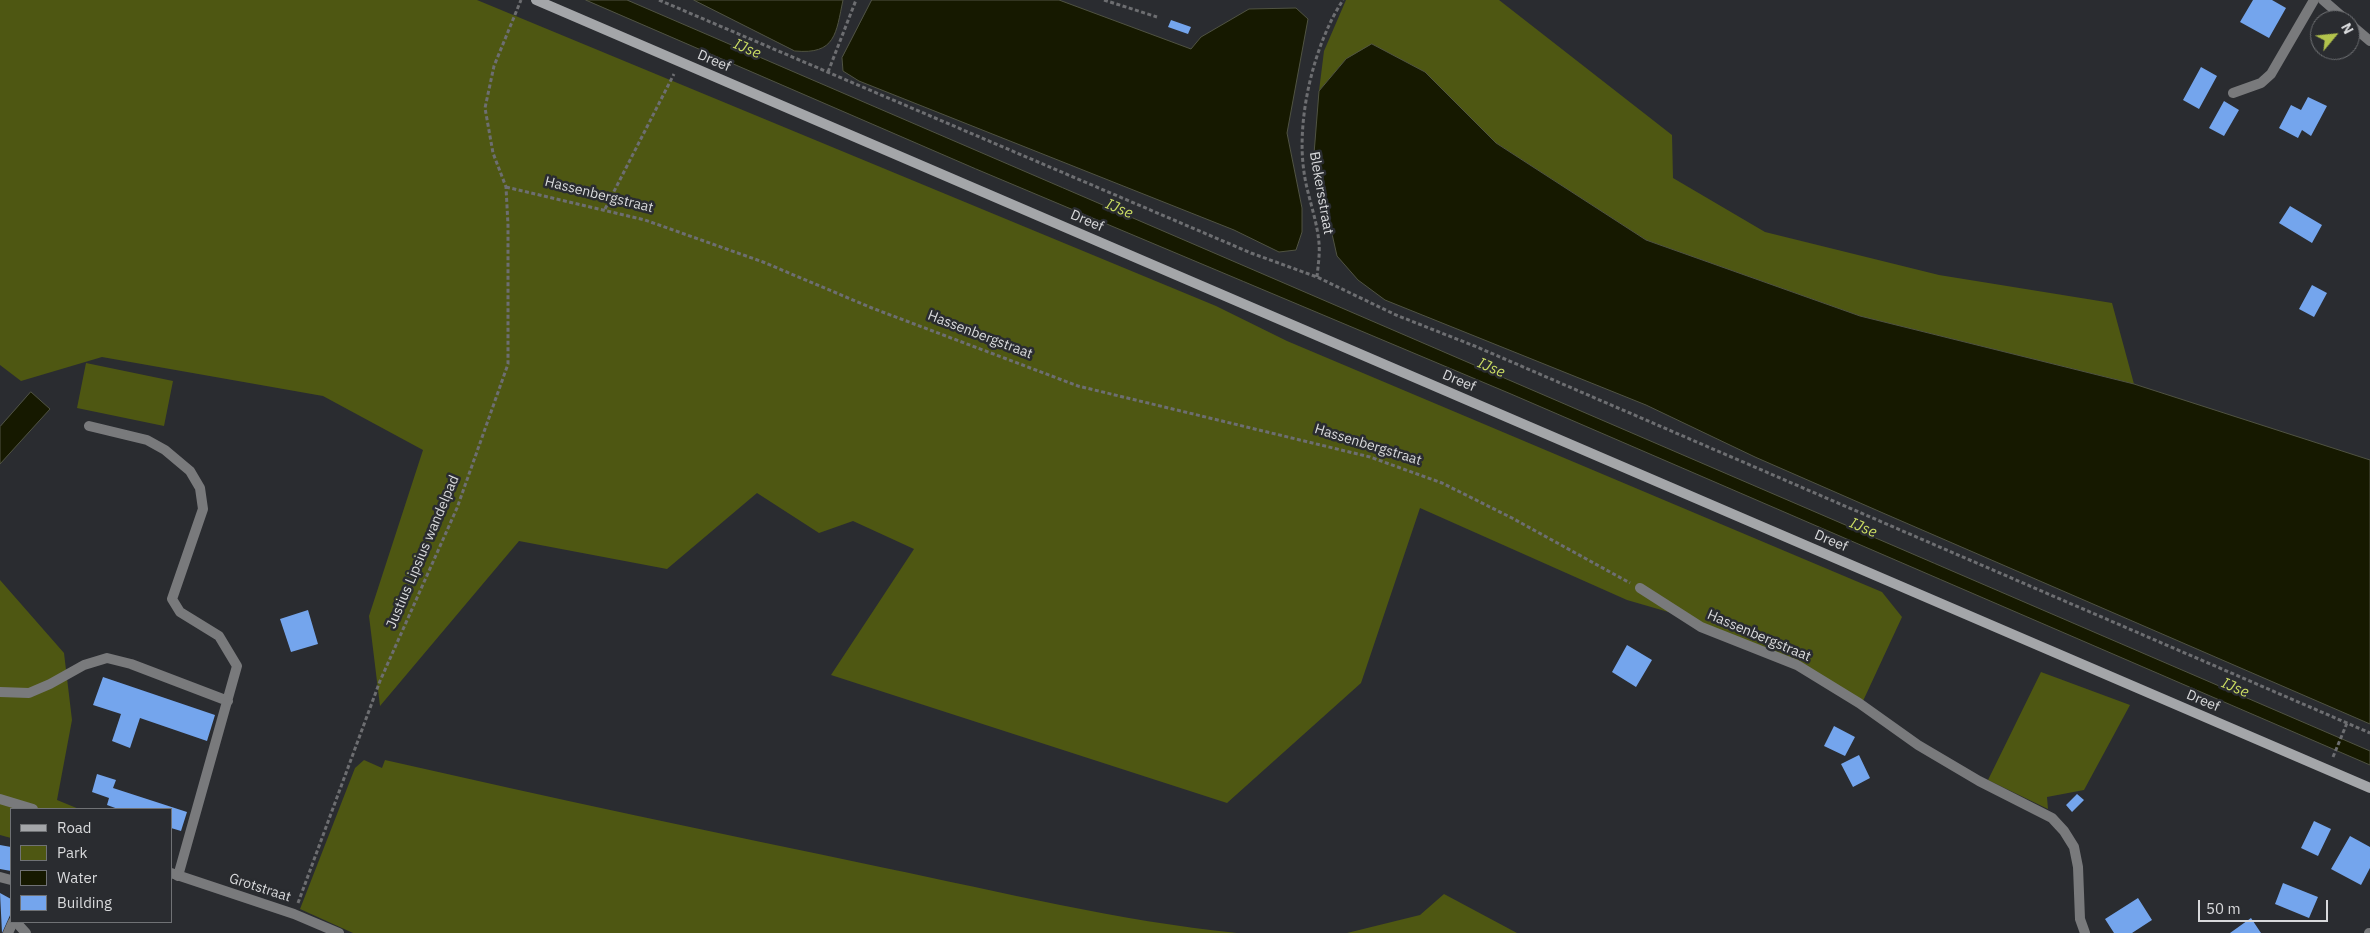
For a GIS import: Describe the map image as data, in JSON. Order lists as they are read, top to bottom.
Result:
{
  "streets": {
    "main road": ["Dreef"],
    "street": ["Hassenbergstraat", "Grotstraat"],
    "path": ["Blekersstraat", "Justius Lipsius wandelpad"]
  },
  "crossings": [
    ["Hassenbergstraat", "Justius Lipsius wandelpad"],
    ["Justius Lipsius wandelpad", "Grotstraat"]
  ],
  "water": ["IJse"],
  "legend": [
    "Road",
    "Park",
    "Water",
    "Building"
  ],
  "scale_bar": "50 m",
  "north": "top right"
}
